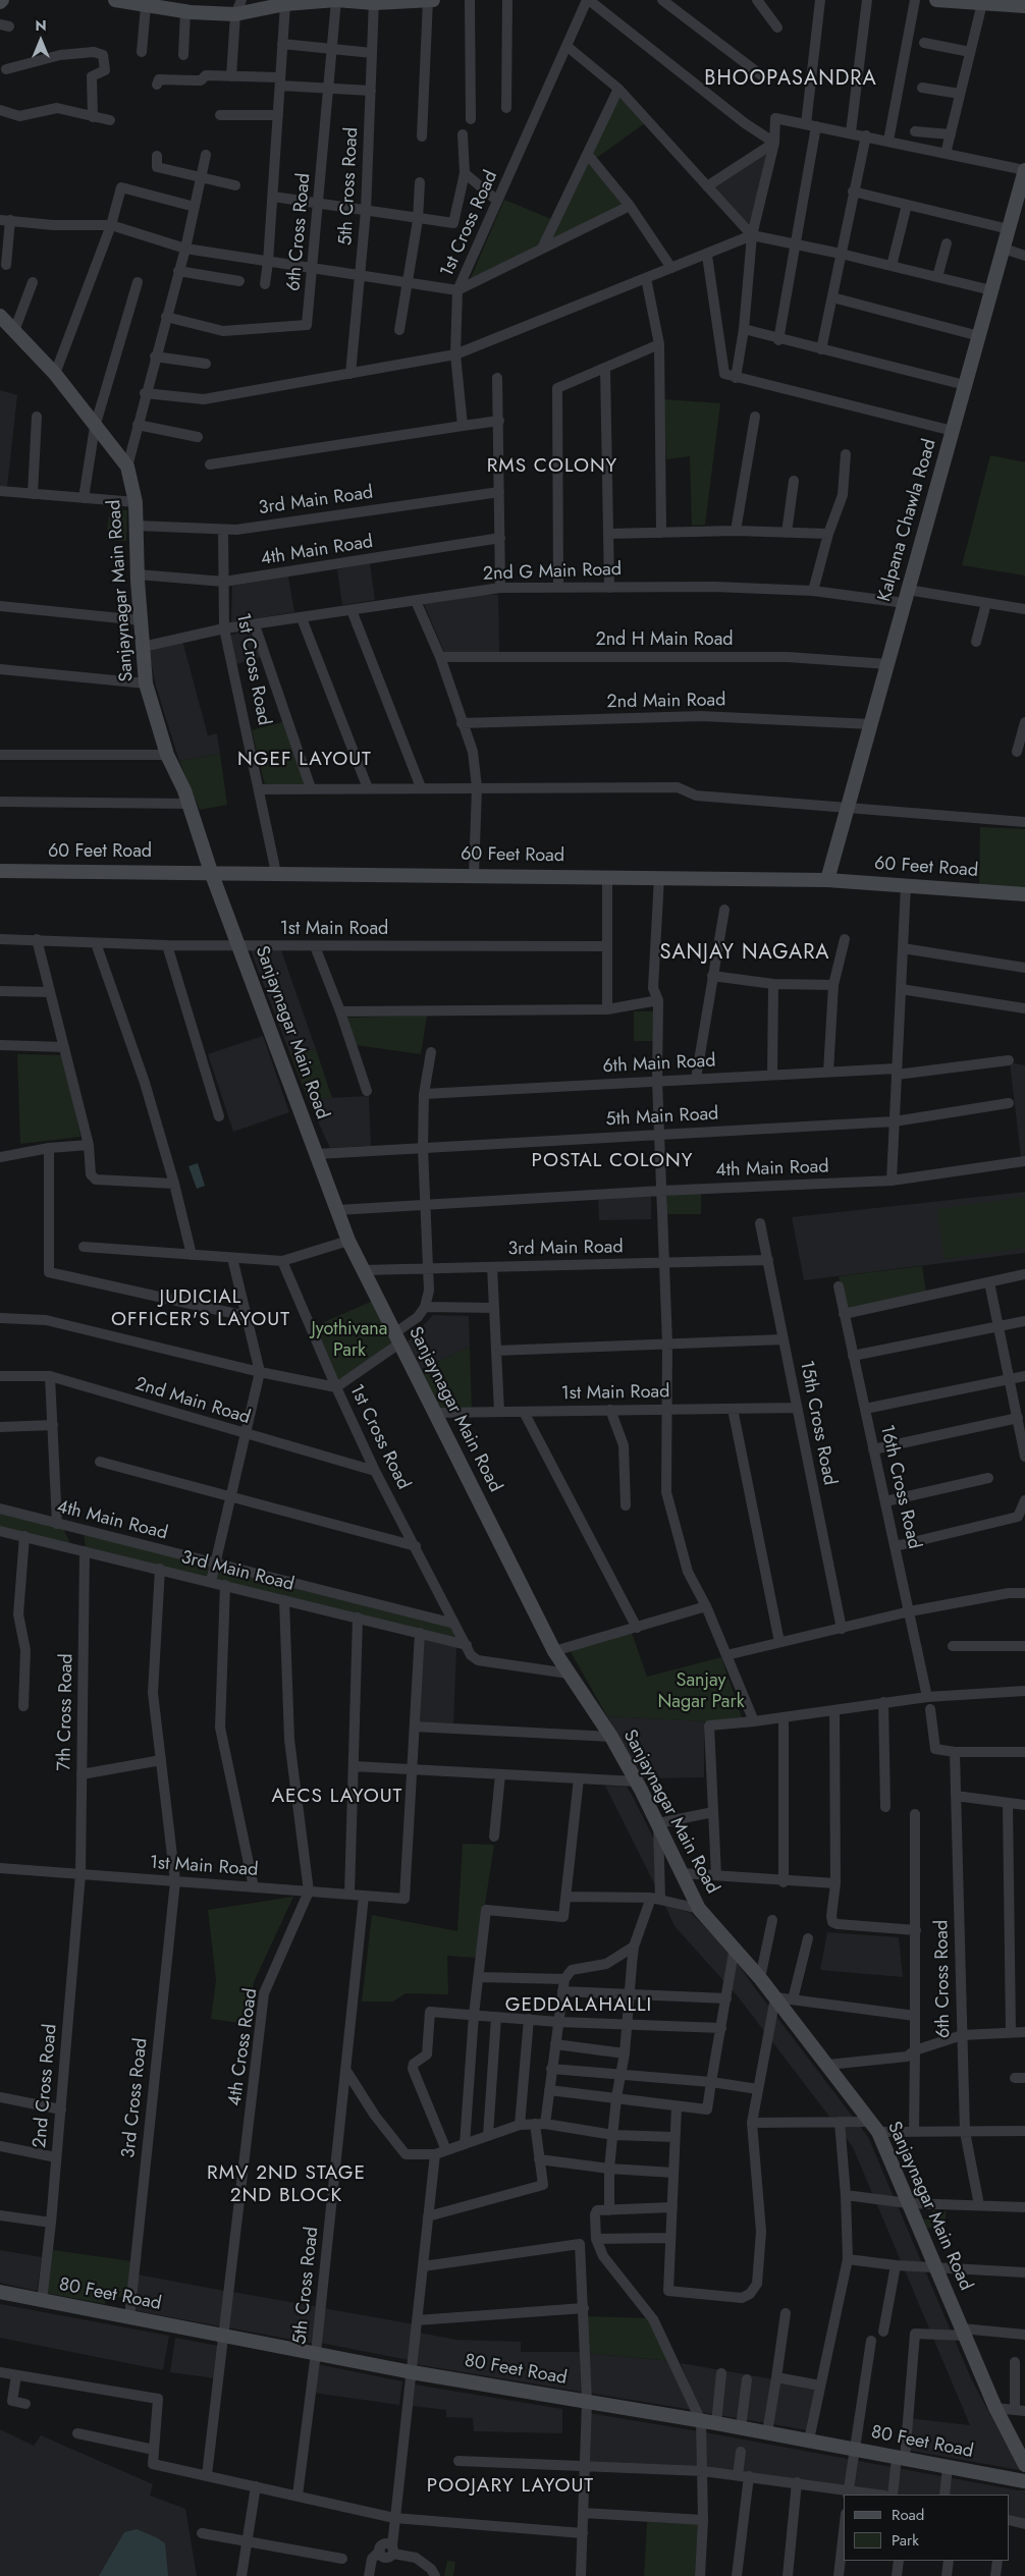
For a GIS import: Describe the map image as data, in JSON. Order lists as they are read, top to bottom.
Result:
{
  "streets": {
    "street": [
      "5th Cross Road",
      "1st Cross Road",
      "6th Cross Road",
      "3rd Main Road",
      "Kalpana Chawla Road",
      "4th Main Road",
      "2nd G Main Road",
      "Sanjaynagar Main Road",
      "2nd H Main Road",
      "2nd Main Road",
      "60 Feet Road",
      "1st Main Road",
      "6th Main Road",
      "5th Main Road",
      "15th Cross Road",
      "16th Cross Road",
      "7th Cross Road",
      "4th Cross Road",
      "2nd Cross Road",
      "3rd Cross Road",
      "80 Feet Road"
    ]
  },
  "crossings": [
    ["5th Cross Road", "1st Main Road"],
    ["5th Cross Road", "80 Feet Road"],
    ["1st Cross Road", "3rd Main Road"],
    ["1st Cross Road", "4th Main Road"],
    ["1st Cross Road", "2nd G Main Road"],
    ["1st Cross Road", "2nd Main Road"],
    ["1st Cross Road", "60 Feet Road"],
    ["3rd Main Road", "Sanjaynagar Main Road"],
    ["3rd Main Road", "15th Cross Road"],
    ["3rd Main Road", "7th Cross Road"],
    ["Kalpana Chawla Road", "2nd G Main Road"],
    ["Kalpana Chawla Road", "2nd H Main Road"],
    ["Kalpana Chawla Road", "2nd Main Road"],
    ["Kalpana Chawla Road", "60 Feet Road"],
    ["4th Main Road", "Sanjaynagar Main Road"],
    ["2nd G Main Road", "Sanjaynagar Main Road"],
    ["Sanjaynagar Main Road", "60 Feet Road"],
    ["Sanjaynagar Main Road", "1st Main Road"],
    ["Sanjaynagar Main Road", "5th Main Road"],
    ["1st Main Road", "15th Cross Road"],
    ["1st Main Road", "7th Cross Road"],
    ["1st Main Road", "4th Cross Road"],
    ["1st Main Road", "2nd Cross Road"],
    ["1st Main Road", "3rd Cross Road"],
    ["7th Cross Road", "2nd Cross Road"],
    ["4th Cross Road", "80 Feet Road"],
    ["2nd Cross Road", "80 Feet Road"],
    ["3rd Cross Road", "80 Feet Road"]
  ],
  "districts": [
    "BHOOPASANDRA",
    "RMS COLONY",
    "NGEF LAYOUT",
    "SANJAY NAGARA",
    "POSTAL COLONY",
    "JUDICIAL OFFICER'S LAYOUT",
    "AECS LAYOUT",
    "GEDDALAHALLI",
    "RMV 2ND STAGE 2ND BLOCK",
    "POOJARY LAYOUT"
  ],
  "parks": ["Jyothivana Park", "Sanjay Nagar Park"],
  "legend": ["Road", "Park"],
  "north": "top"
}
